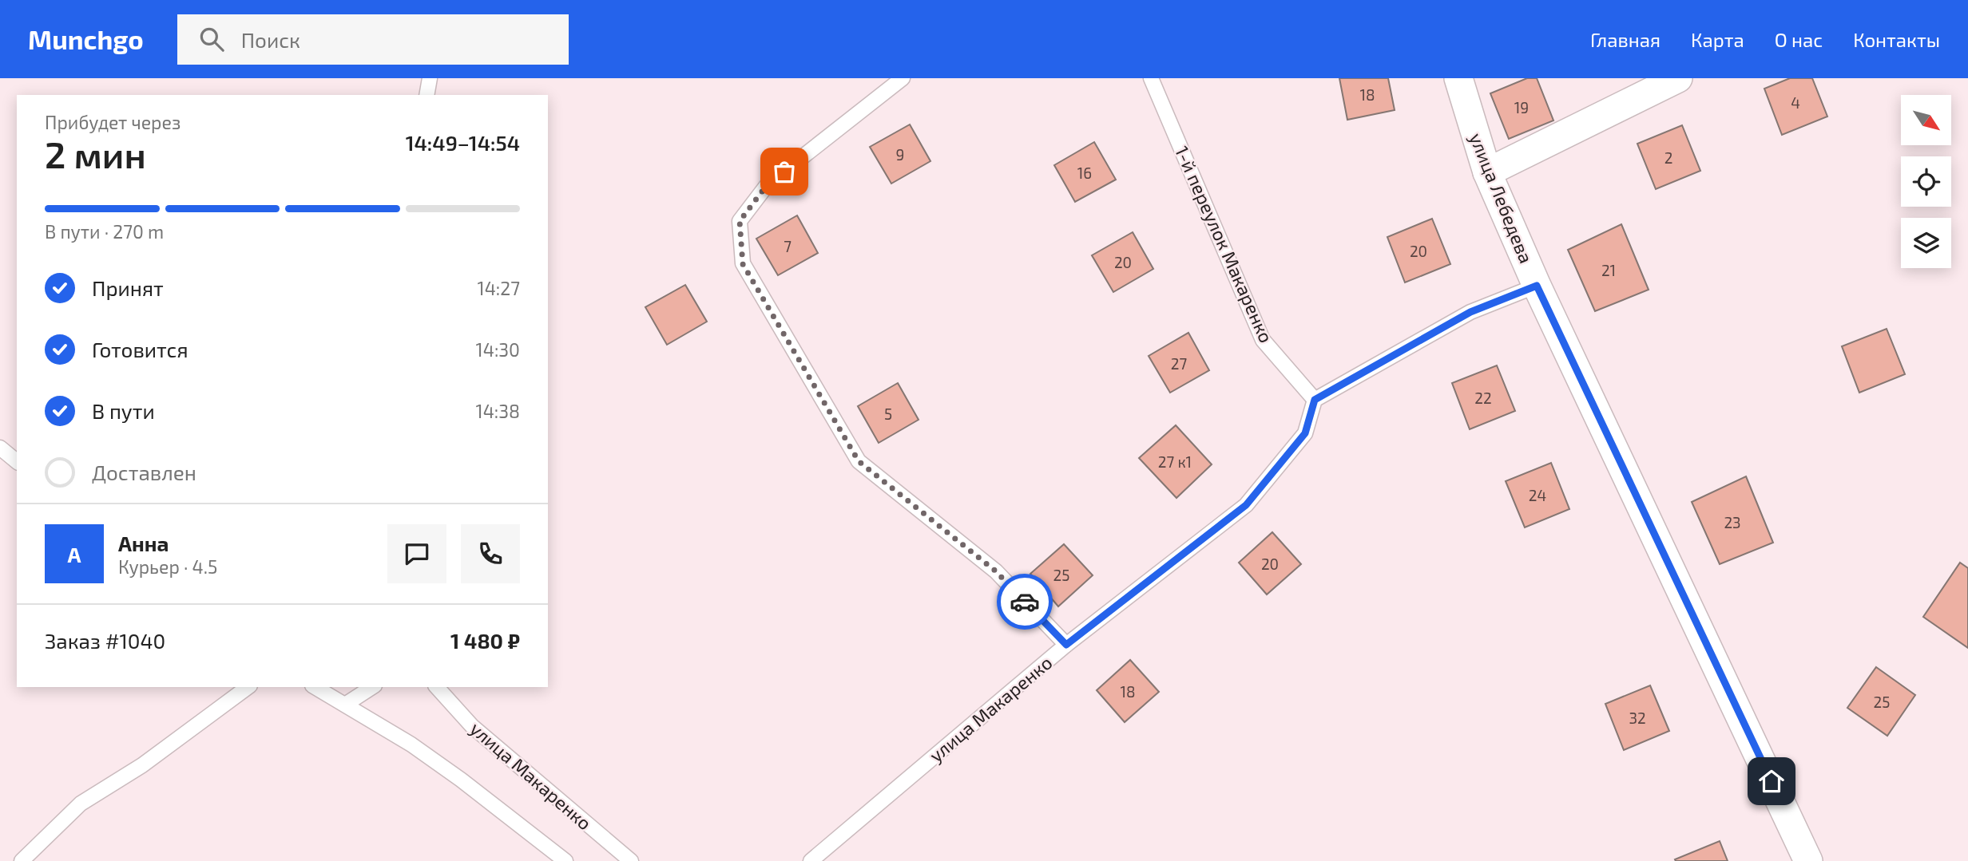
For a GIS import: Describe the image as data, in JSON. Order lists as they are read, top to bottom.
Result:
{
  "streets": {
    "street": ["улица Лебедева"],
    "lane": ["1-й переулок Макаренко", "улица Макаренко"]
  },
  "crossings": [
    ["1-й переулок Макаренко", "улица Макаренко"]
  ],
  "house_numbers": [
    "18",
    "4",
    "19",
    "9",
    "2",
    "16",
    "7",
    "20",
    "20",
    "21",
    "27",
    "22",
    "5",
    "27 к1",
    "24",
    "23",
    "20",
    "25",
    "18",
    "25",
    "32"
  ],
  "north": "bottom right",
  "page": {
    "header": "Munchgo",
    "search": "Поиск",
    "nav": [
      "Главная",
      "Карта",
      "О нас",
      "Контакты"
    ],
    "heading": ["2 мин", "Прибудет через", "14:49–14:54"],
    "panel": [
      "Анна",
      "Курьер · 4.5",
      "Заказ #1040",
      "1 480 ₽"
    ],
    "bar": "В пути · 270 m",
    "list": [
      ["Принят", "14:27"],
      ["Готовится", "14:30"],
      ["В пути", "14:38"],
      "Доставлен"
    ],
    "round": "А"
  }
}
